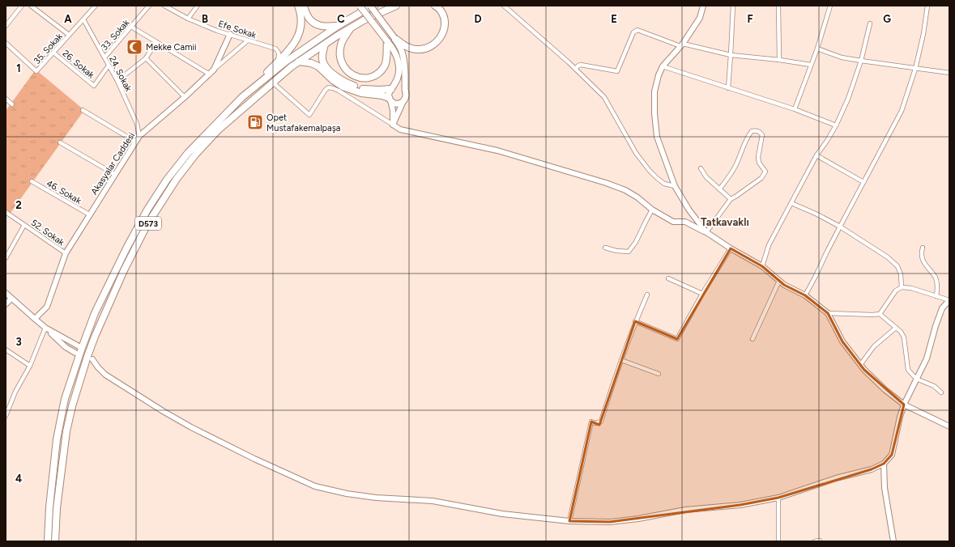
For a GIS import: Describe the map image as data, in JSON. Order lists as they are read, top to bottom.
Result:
{
  "streets": {
    "highway": ["D573"],
    "street": [
      "Efe Sokak",
      "33. Sokak",
      "35. Sokak",
      "26. Sokak",
      "24. Sokak",
      "Akasyalar Caddesi",
      "46. Sokak",
      "52. Sokak"
    ]
  },
  "crossings": [
    ["Efe Sokak", "Akasyalar Caddesi"],
    ["33. Sokak", "24. Sokak"],
    ["35. Sokak", "26. Sokak"],
    ["35. Sokak", "24. Sokak"],
    ["26. Sokak", "24. Sokak"],
    ["24. Sokak", "Akasyalar Caddesi"],
    ["Akasyalar Caddesi", "46. Sokak"],
    ["Akasyalar Caddesi", "52. Sokak"]
  ],
  "districts": ["Tatkavaklı"],
  "places": {
    "mosque": ["Mekke Camii"],
    "fuel station": ["Opet Mustafakemalpaşa"]
  },
  "grid": {
    "columns": [
      "A",
      "B",
      "C",
      "D",
      "E",
      "F",
      "G"
    ],
    "rows": [
      "1",
      "2",
      "3",
      "4"
    ]
  }
}
